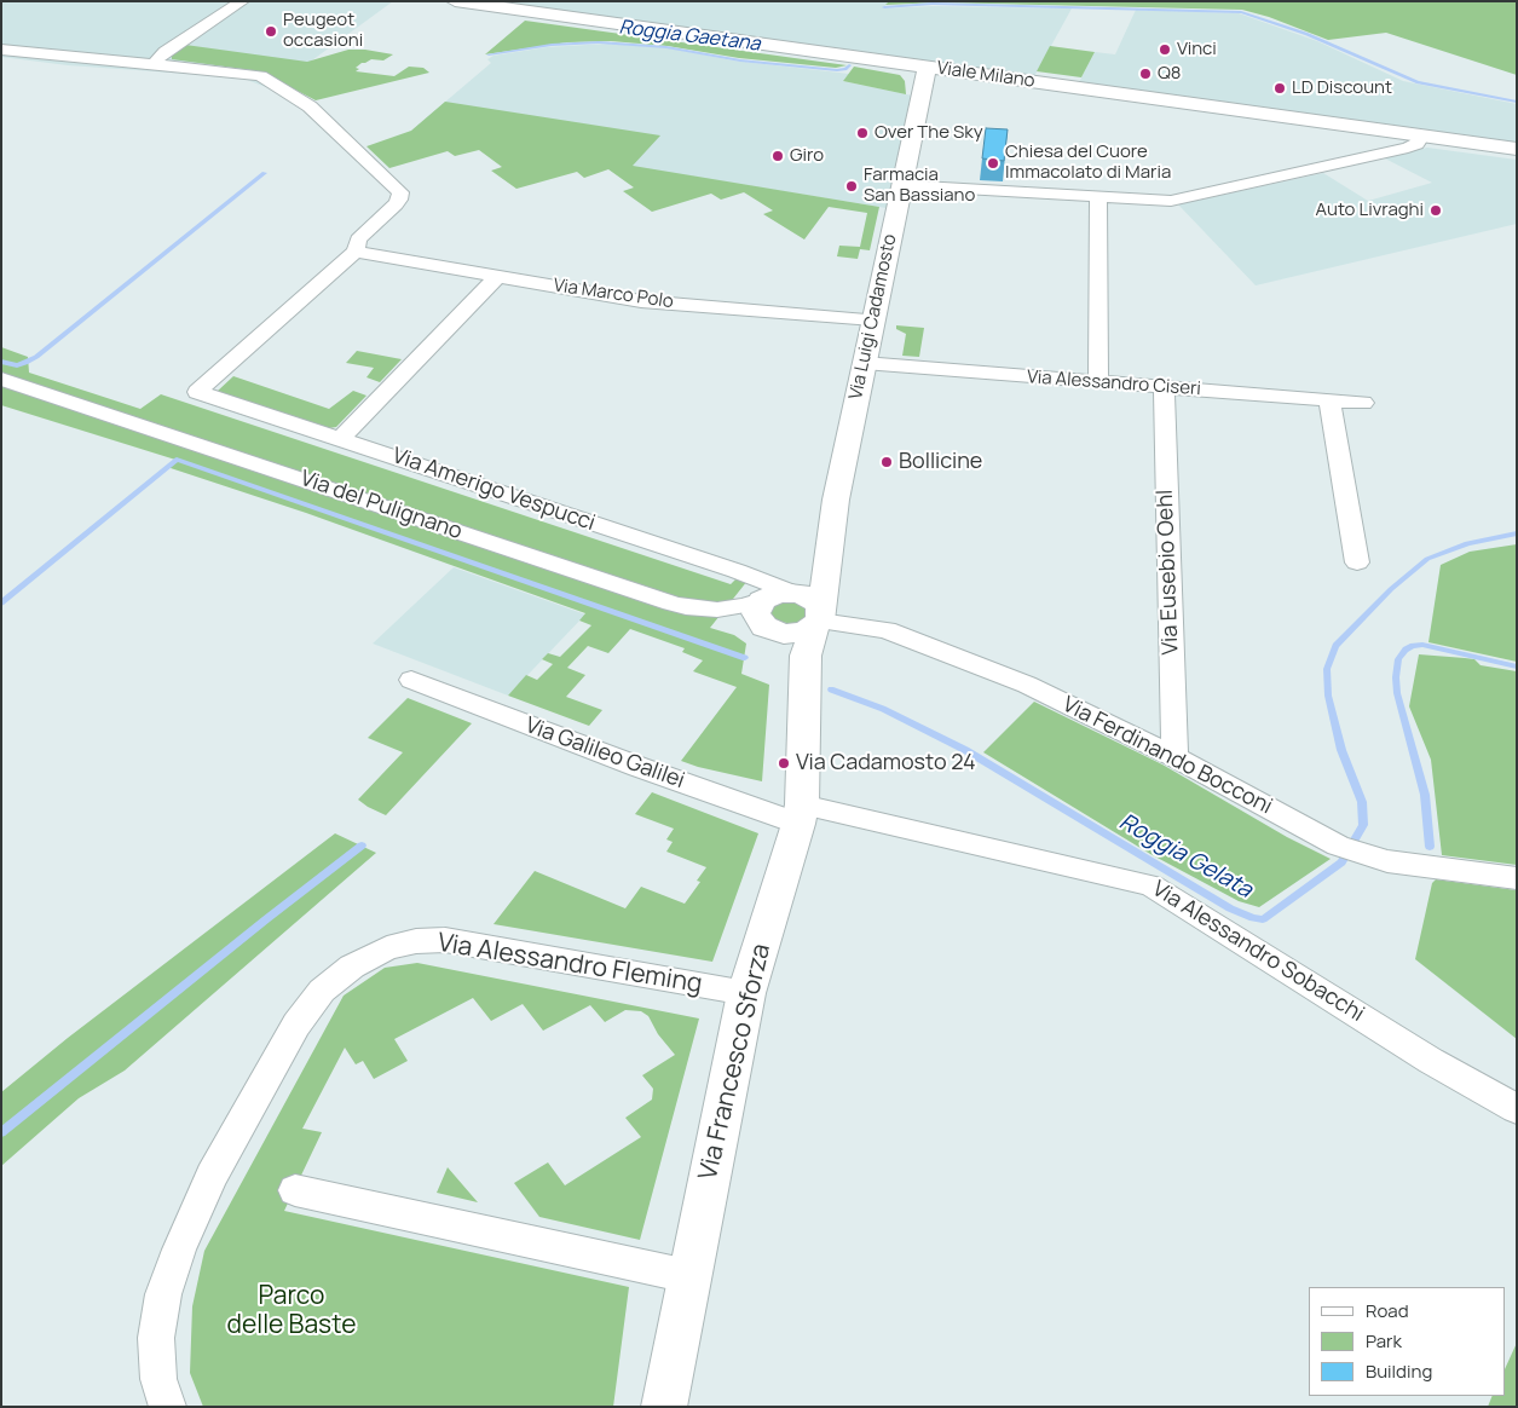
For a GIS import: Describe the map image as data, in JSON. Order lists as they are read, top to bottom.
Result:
{
  "streets": {
    "street": [
      "Viale Milano",
      "Via Marco Polo",
      "Via Luigi Cadamosto",
      "Via Alessandro Ciseri",
      "Via Amerigo Vespucci",
      "Via del Pulignano",
      "Via Eusebio Oehl",
      "Via Galileo Galilei",
      "Via Ferdinando Bocconi",
      "Via Alessandro Sobacchi",
      "Via Alessandro Fleming",
      "Via Francesco Sforza"
    ]
  },
  "crossings": [
    ["Viale Milano", "Via Luigi Cadamosto"],
    ["Via Marco Polo", "Via Luigi Cadamosto"],
    ["Via Marco Polo", "Via Amerigo Vespucci"],
    ["Via Luigi Cadamosto", "Via Alessandro Ciseri"],
    ["Via Luigi Cadamosto", "Via Amerigo Vespucci"],
    ["Via Luigi Cadamosto", "Via del Pulignano"],
    ["Via Luigi Cadamosto", "Via Ferdinando Bocconi"],
    ["Via Luigi Cadamosto", "Via Francesco Sforza"],
    ["Via Alessandro Ciseri", "Via Eusebio Oehl"],
    ["Via Amerigo Vespucci", "Via del Pulignano"],
    ["Via Amerigo Vespucci", "Via Francesco Sforza"],
    ["Via del Pulignano", "Via Francesco Sforza"],
    ["Via Eusebio Oehl", "Via Ferdinando Bocconi"],
    ["Via Galileo Galilei", "Via Alessandro Sobacchi"],
    ["Via Galileo Galilei", "Via Francesco Sforza"],
    ["Via Ferdinando Bocconi", "Via Francesco Sforza"],
    ["Via Alessandro Sobacchi", "Via Francesco Sforza"],
    ["Via Alessandro Fleming", "Via Francesco Sforza"]
  ],
  "water": ["Roggia Gaetana", "Roggia Gelata"],
  "parks": ["Parco delle Baste"],
  "places": [
    "Peugeot occasioni",
    "Vinci",
    "Q8",
    "LD Discount",
    "Over The Sky",
    "Giro",
    "Chiesa del Cuore Immacolato di Maria",
    "Farmacia San Bassiano",
    "Auto Livraghi",
    "Bollicine",
    "Via Cadamosto 24"
  ],
  "legend": ["Road", "Park", "Building"]
}
